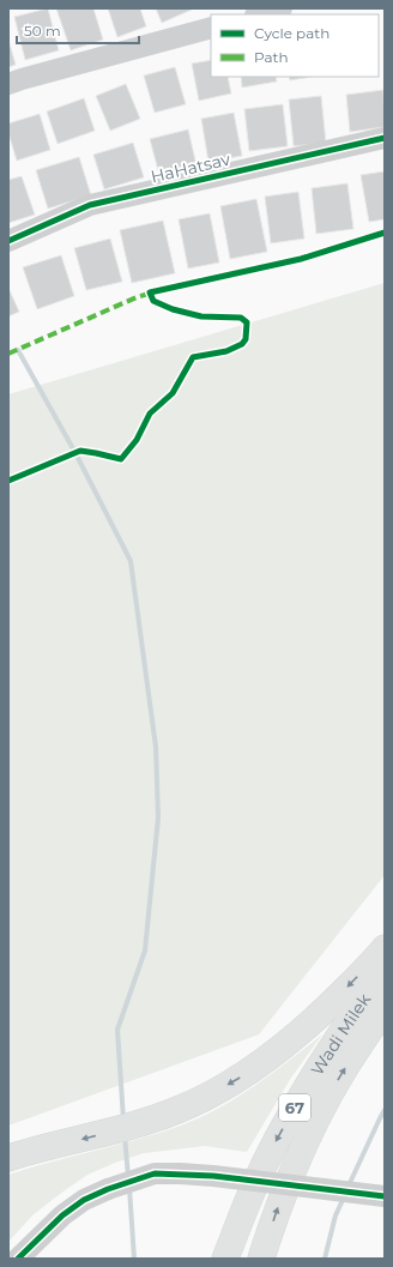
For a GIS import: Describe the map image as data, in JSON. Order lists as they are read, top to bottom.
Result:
{
  "streets": {
    "highway": ["Wadi Milek", "67"],
    "street": ["HaHatsav"]
  },
  "legend": ["Cycle path", "Path"],
  "scale_bar": "50 m"
}
